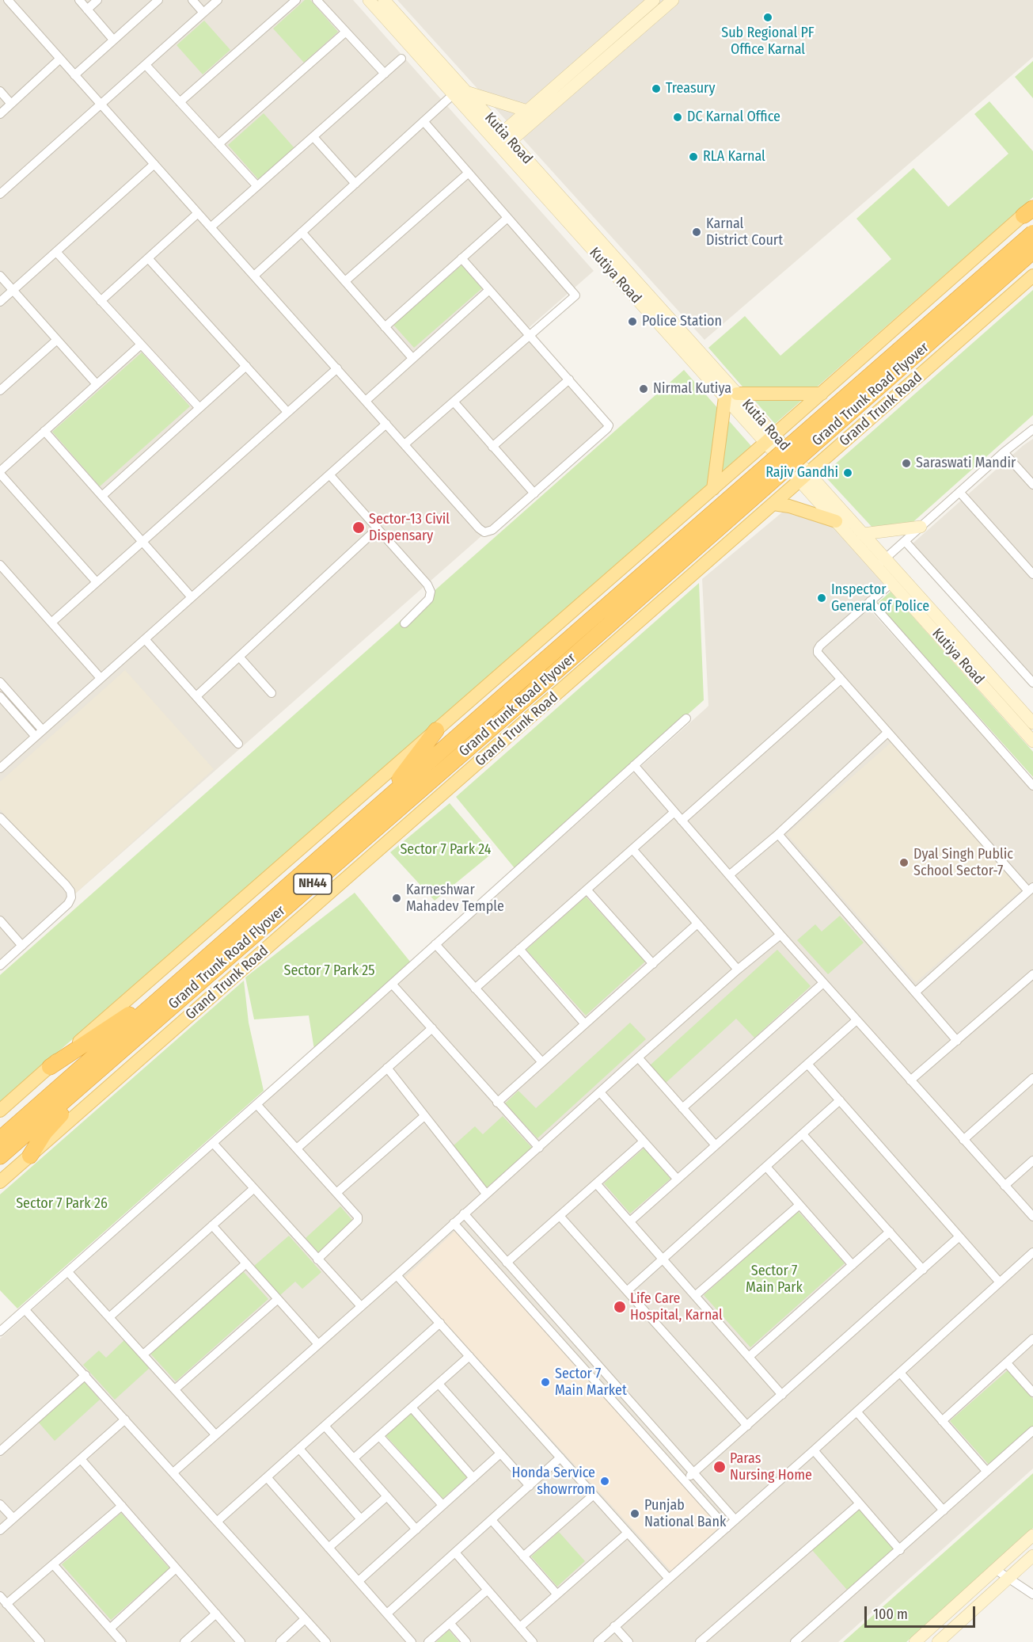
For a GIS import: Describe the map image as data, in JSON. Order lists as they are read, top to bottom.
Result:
{
  "streets": {
    "highway": ["Grand Trunk Road Flyover", "NH44"],
    "main road": ["Grand Trunk Road"],
    "street": ["Kutia Road", "Kutiya Road"]
  },
  "crossings": [
    ["Kutia Road", "Kutiya Road"],
    ["Kutia Road", "Grand Trunk Road"],
    ["Grand Trunk Road Flyover", "NH44"]
  ],
  "parks": [
    "Sector 7 Park 24",
    "Sector 7 Park 25",
    "Sector 7 Park 26",
    "Sector 7 Main Park"
  ],
  "places": [
    "Sub Regional PF Office Karnal",
    "Treasury",
    "DC Karnal Office",
    "RLA Karnal",
    "Karnal District Court",
    "Police Station",
    "Nirmal Kutiya",
    "Saraswati Mandir",
    "Rajiv Gandhi",
    "Sector-13 Civil Dispensary",
    "Inspector General of Police",
    "Dyal Singh Public School Sector-7",
    "Karneshwar Mahadev Temple",
    "Life Care Hospital, Karnal",
    "Sector 7 Main Market",
    "Paras Nursing Home",
    "Honda Service showrrom",
    "Punjab National Bank"
  ],
  "scale_bar": "100 m"
}
